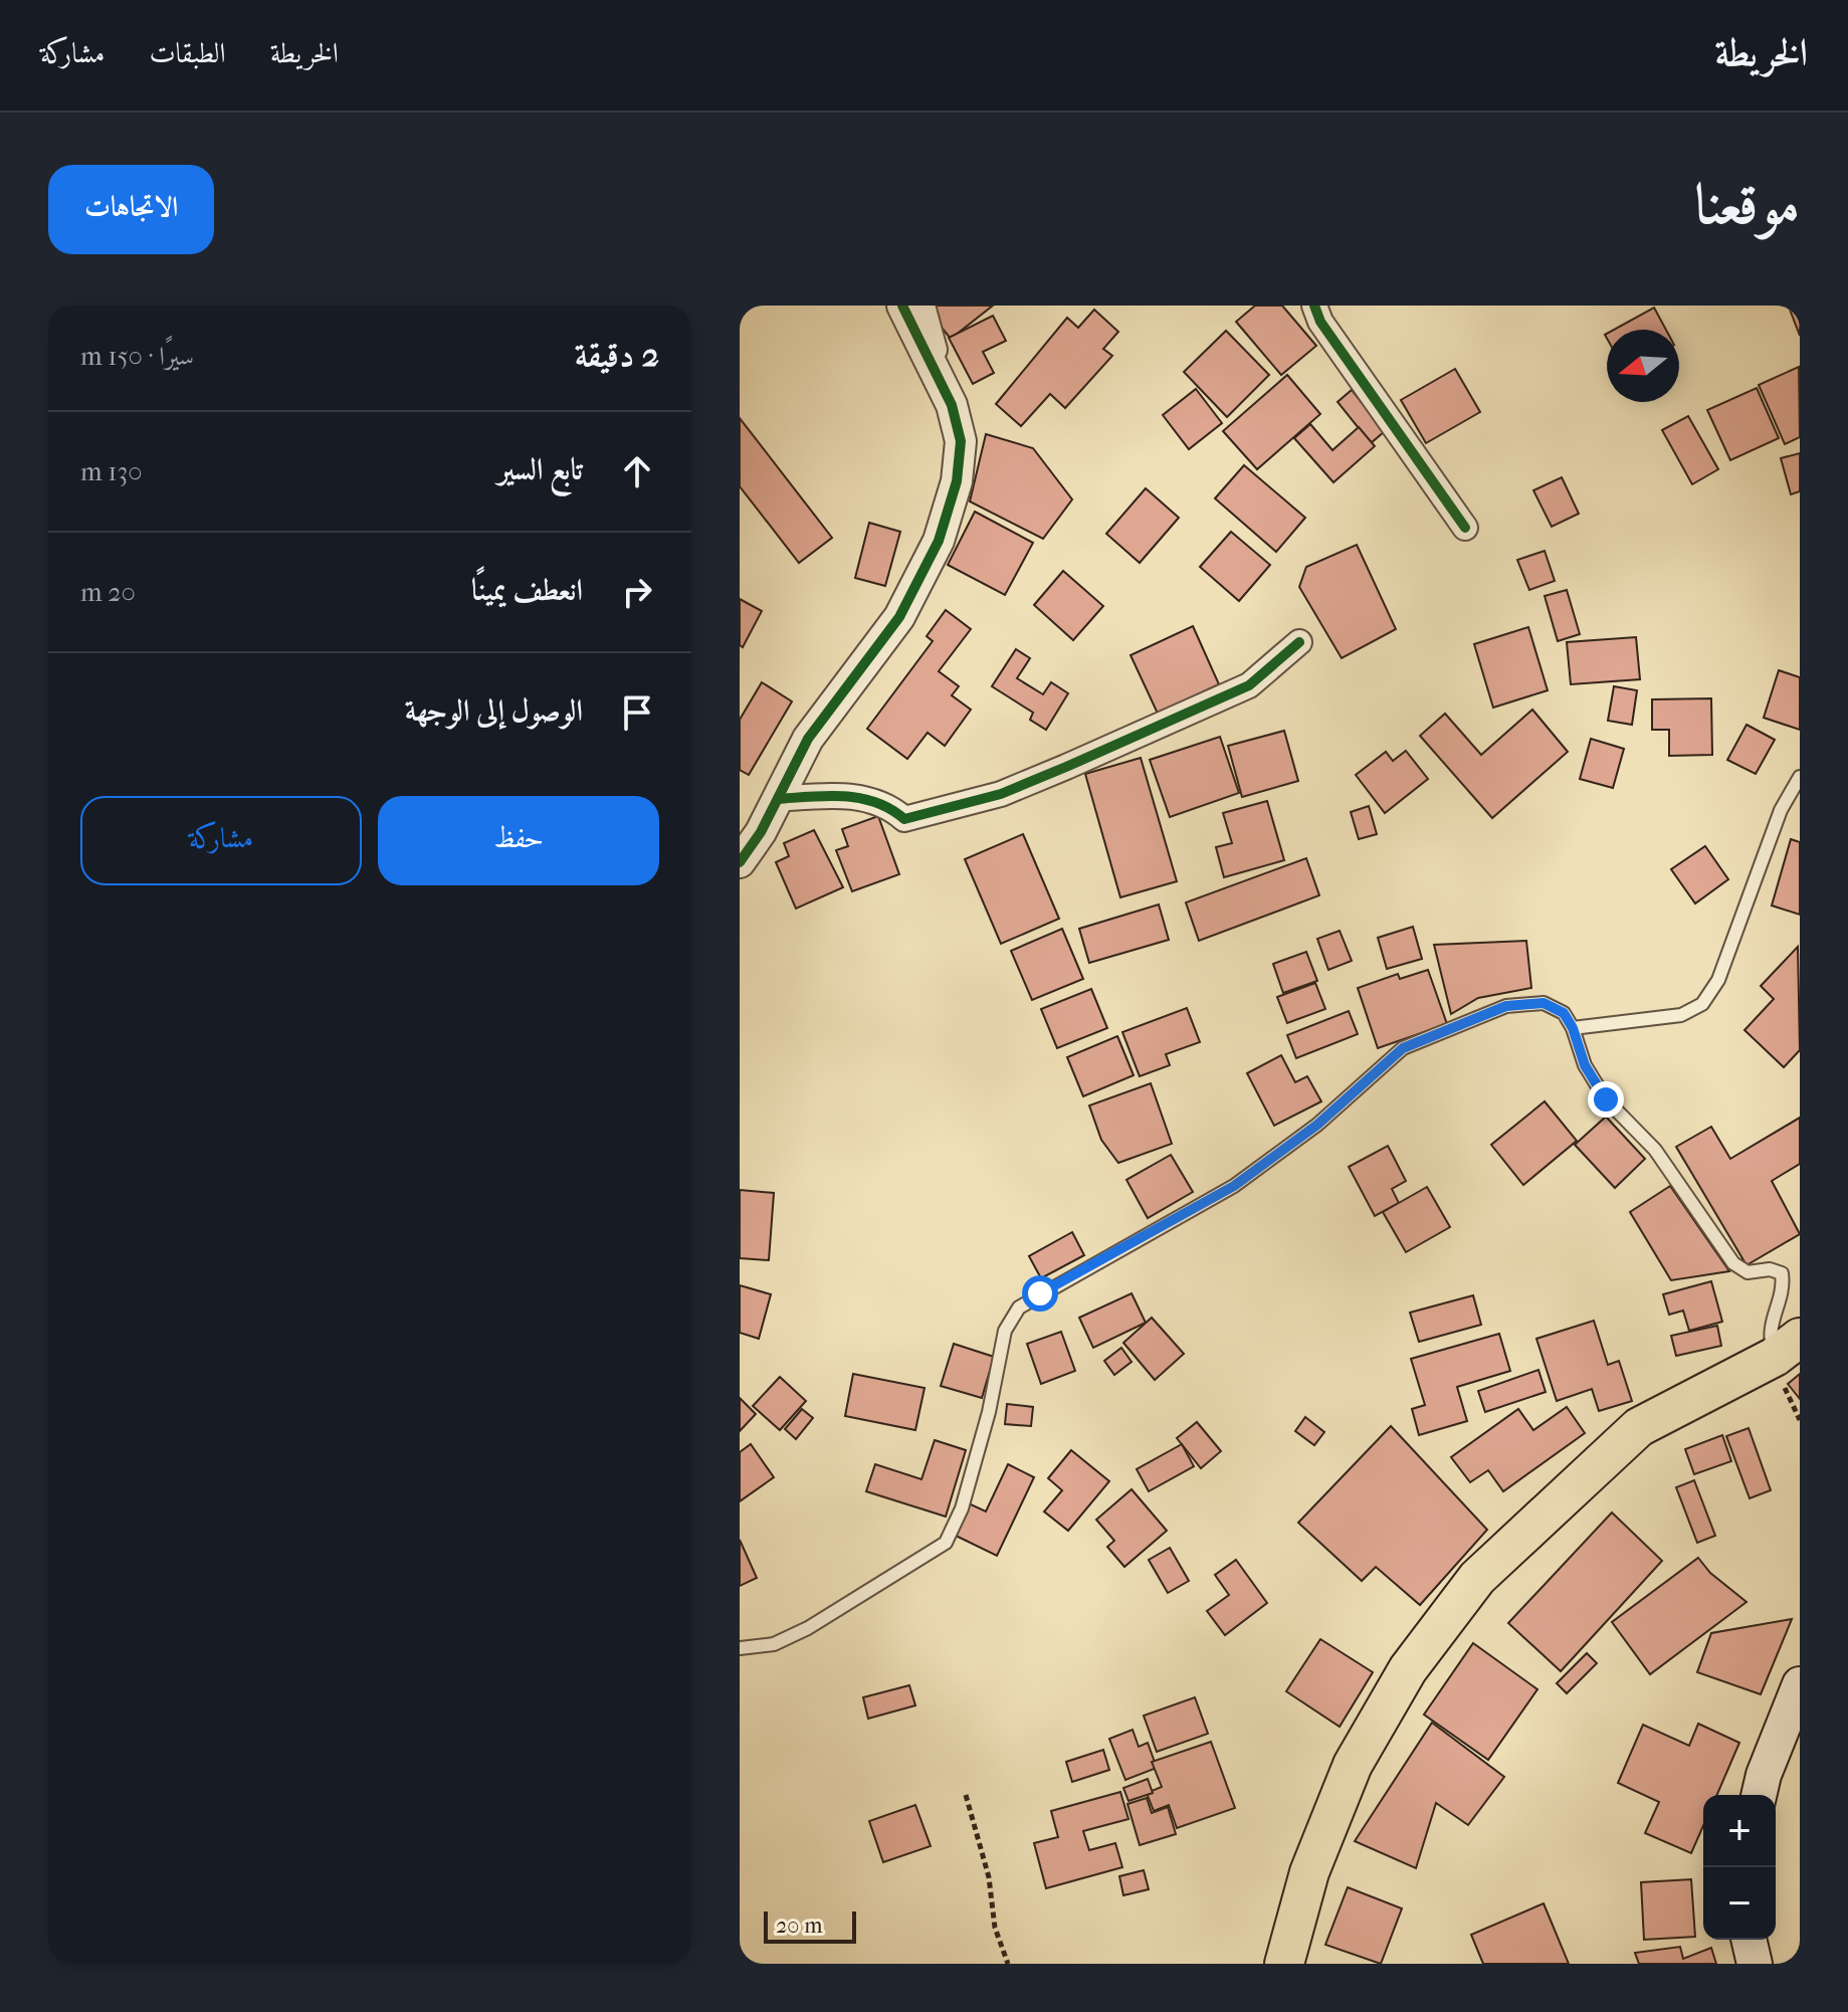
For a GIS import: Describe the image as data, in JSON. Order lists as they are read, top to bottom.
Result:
{
  "scale_bar": "20 m",
  "north": "left",
  "page": {
    "header": "الخريطة",
    "nav": ["الخريطة", "الطبقات", "مشاركة"],
    "title": "موقعنا",
    "buttons": [
      "الاتجاهات",
      ["حفظ", "مشاركة"]
    ],
    "heading": ["2 دقيقة", "سيرًا · 150 m"],
    "list": [
      ["تابع السير", "130 m"],
      ["انعطف يمينًا", "20 m"],
      "الوصول إلى الوجهة"
    ],
    "map_buttons": ["+", "−"],
    "scale": "20 m"
  }
}
